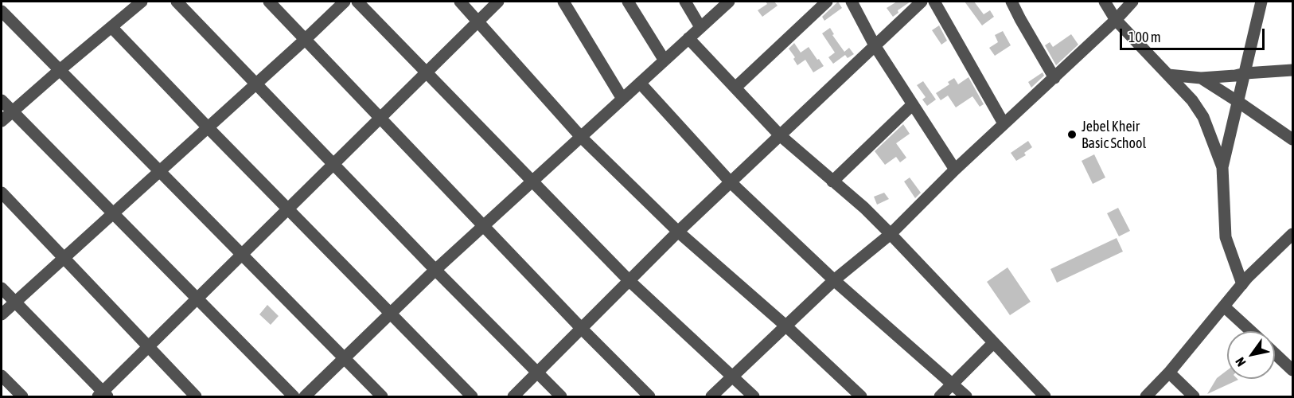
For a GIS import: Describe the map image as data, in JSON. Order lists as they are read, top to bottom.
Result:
{
  "places": ["Jebel Kheir Basic School"],
  "scale_bar": "100 m",
  "north": "bottom left"
}
